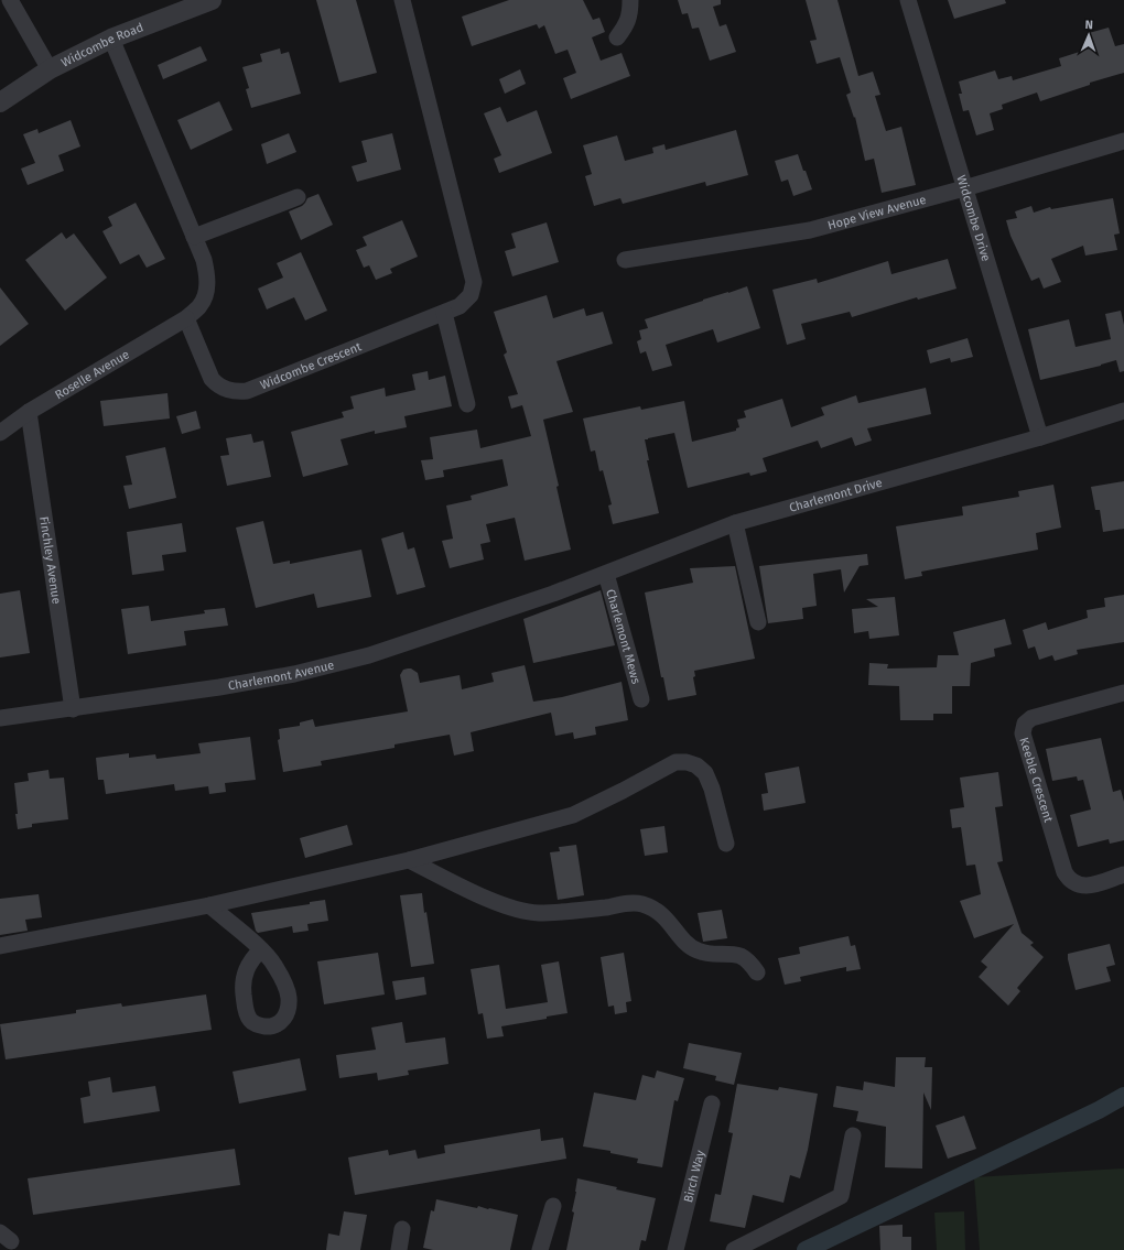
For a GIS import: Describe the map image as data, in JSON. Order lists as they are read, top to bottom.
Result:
{
  "streets": {
    "street": [
      "Widcombe Road",
      "Hope View Avenue",
      "Widcombe Drive",
      "Widcombe Crescent",
      "Roselle Avenue",
      "Charlemont Drive",
      "Finchley Avenue",
      "Charlemont Mews",
      "Charlemont Avenue",
      "Keeble Crescent",
      "Birch Way"
    ]
  },
  "crossings": [
    ["Hope View Avenue", "Widcombe Drive"],
    ["Widcombe Drive", "Charlemont Drive"],
    ["Widcombe Crescent", "Roselle Avenue"],
    ["Roselle Avenue", "Finchley Avenue"],
    ["Charlemont Drive", "Charlemont Mews"],
    ["Charlemont Drive", "Charlemont Avenue"],
    ["Finchley Avenue", "Charlemont Avenue"]
  ],
  "north": "top"
}
